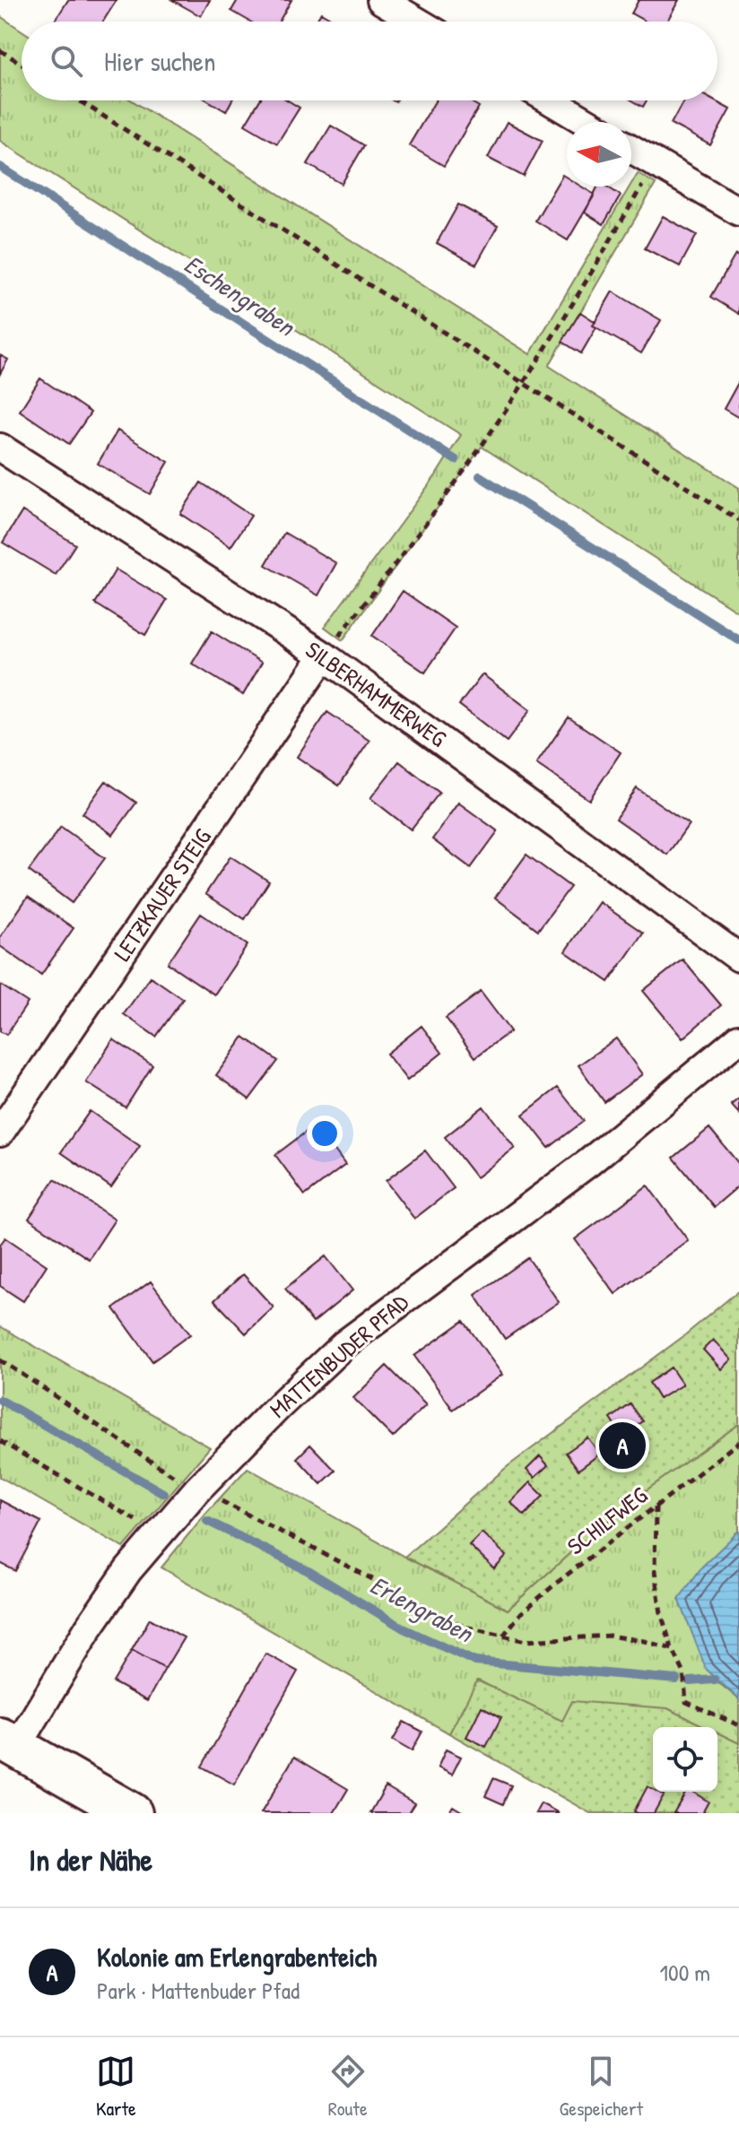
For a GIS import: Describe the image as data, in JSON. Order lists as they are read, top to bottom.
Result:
{
  "streets": {
    "street": ["SILBERHAMMERWEG", "LETZKAUER STEIG", "MATTENBUDER PFAD"],
    "path": ["SCHILFWEG"]
  },
  "crossings": [
    ["SILBERHAMMERWEG", "LETZKAUER STEIG"]
  ],
  "water": ["Eschengraben", "Erlengraben"],
  "north": "left",
  "page": {
    "search": "Hier suchen",
    "pins": "A",
    "heading": "In der Nähe",
    "list": [
      {
        "mark": "A",
        "name": "Kolonie am Erlengrabenteich",
        "note": "Park · Mattenbuder Pfad",
        "value": "100 m"
      }
    ],
    "nav": ["Karte", "Route", "Gespeichert"]
  }
}
